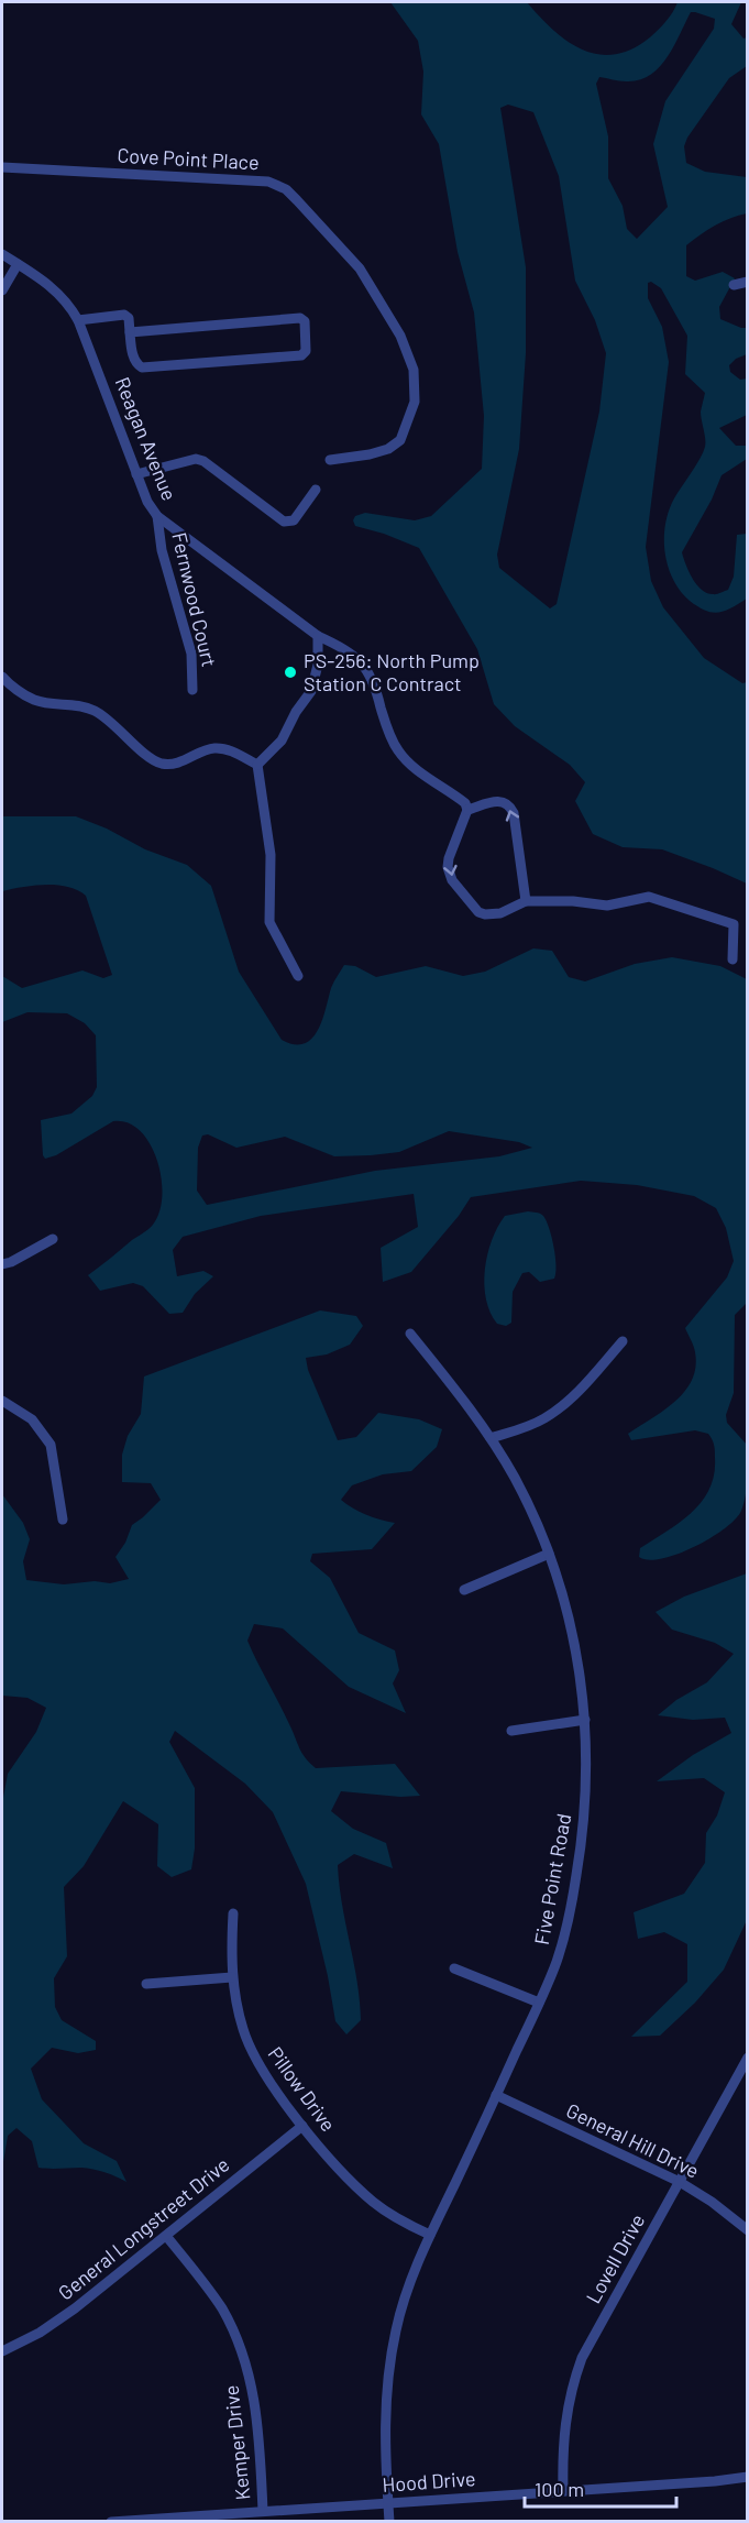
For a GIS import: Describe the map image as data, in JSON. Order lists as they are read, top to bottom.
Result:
{
  "streets": {
    "street": [
      "Cove Point Place",
      "Reagan Avenue",
      "Fernwood Court",
      "Five Point Road",
      "Pillow Drive",
      "General Hill Drive",
      "General Longstreet Drive",
      "Lovell Drive",
      "Kemper Drive",
      "Hood Drive"
    ]
  },
  "crossings": [
    ["Reagan Avenue", "Fernwood Court"],
    ["Five Point Road", "Pillow Drive"],
    ["Five Point Road", "General Hill Drive"],
    ["Five Point Road", "Hood Drive"],
    ["Pillow Drive", "General Longstreet Drive"],
    ["General Hill Drive", "Lovell Drive"],
    ["General Longstreet Drive", "Kemper Drive"],
    ["Lovell Drive", "Hood Drive"],
    ["Kemper Drive", "Hood Drive"]
  ],
  "places": ["PS-256: North Pump Station C Contract"],
  "scale_bar": "100 m"
}
